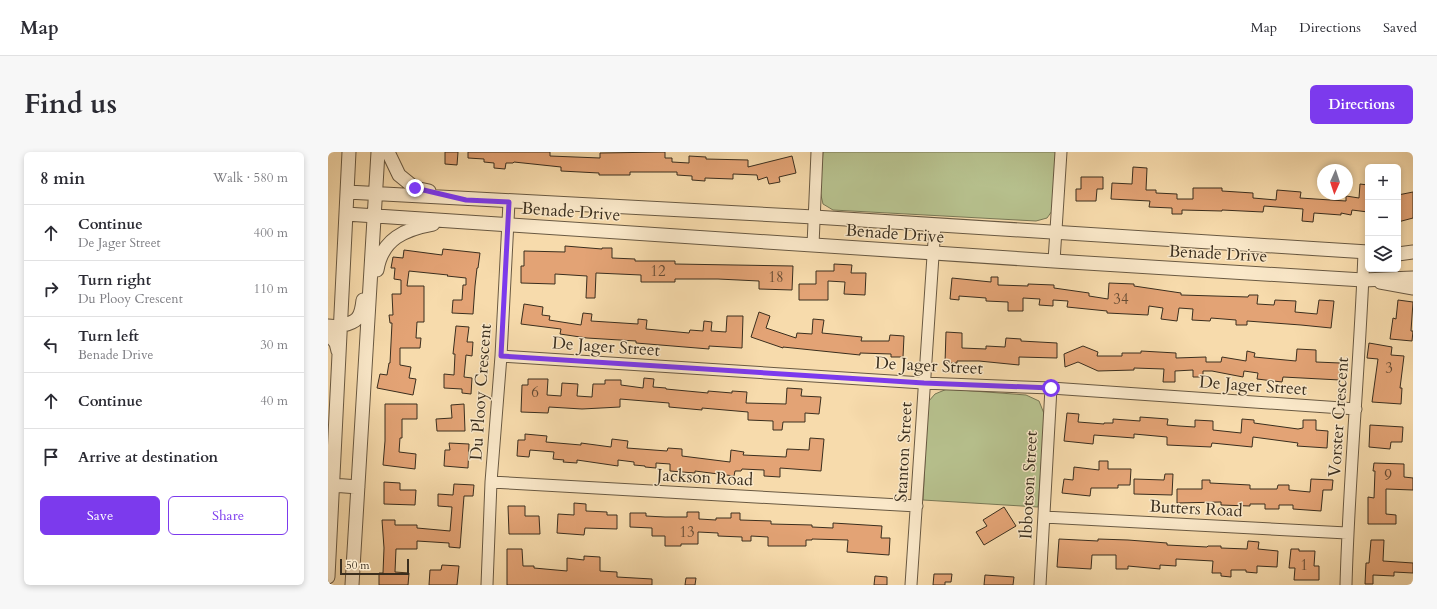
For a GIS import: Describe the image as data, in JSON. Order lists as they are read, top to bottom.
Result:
{
  "streets": {
    "street": [
      "Benade Drive",
      "De Jager Street",
      "Du Plooy Crescent",
      "Vorster Crescent",
      "Stanton Street",
      "Jackson Road",
      "Ibbotson Street",
      "Butters Road"
    ]
  },
  "crossings": [
    ["Benade Drive", "Du Plooy Crescent"],
    ["Benade Drive", "Vorster Crescent"],
    ["Benade Drive", "Stanton Street"],
    ["De Jager Street", "Du Plooy Crescent"],
    ["De Jager Street", "Vorster Crescent"],
    ["De Jager Street", "Stanton Street"],
    ["De Jager Street", "Ibbotson Street"],
    ["Du Plooy Crescent", "Jackson Road"],
    ["Vorster Crescent", "Butters Road"],
    ["Stanton Street", "Jackson Road"],
    ["Ibbotson Street", "Butters Road"]
  ],
  "house_numbers": [
    "12",
    "18",
    "34",
    "3",
    "6",
    "9",
    "13",
    "1"
  ],
  "scale_bar": "50 m",
  "north": "bottom",
  "page": {
    "header": "Map",
    "nav": ["Map", "Directions", "Saved"],
    "title": "Find us",
    "buttons": [
      "Directions",
      ["Save", "Share"]
    ],
    "heading": ["8 min", "Walk · 580 m"],
    "map_buttons": ["+", "−"],
    "list": [
      ["Continue", "De Jager Street", "400 m"],
      ["Turn right", "Du Plooy Crescent", "110 m"],
      ["Turn left", "Benade Drive", "30 m"],
      ["Continue", "40 m"],
      "Arrive at destination"
    ],
    "scale": "50 m"
  }
}
